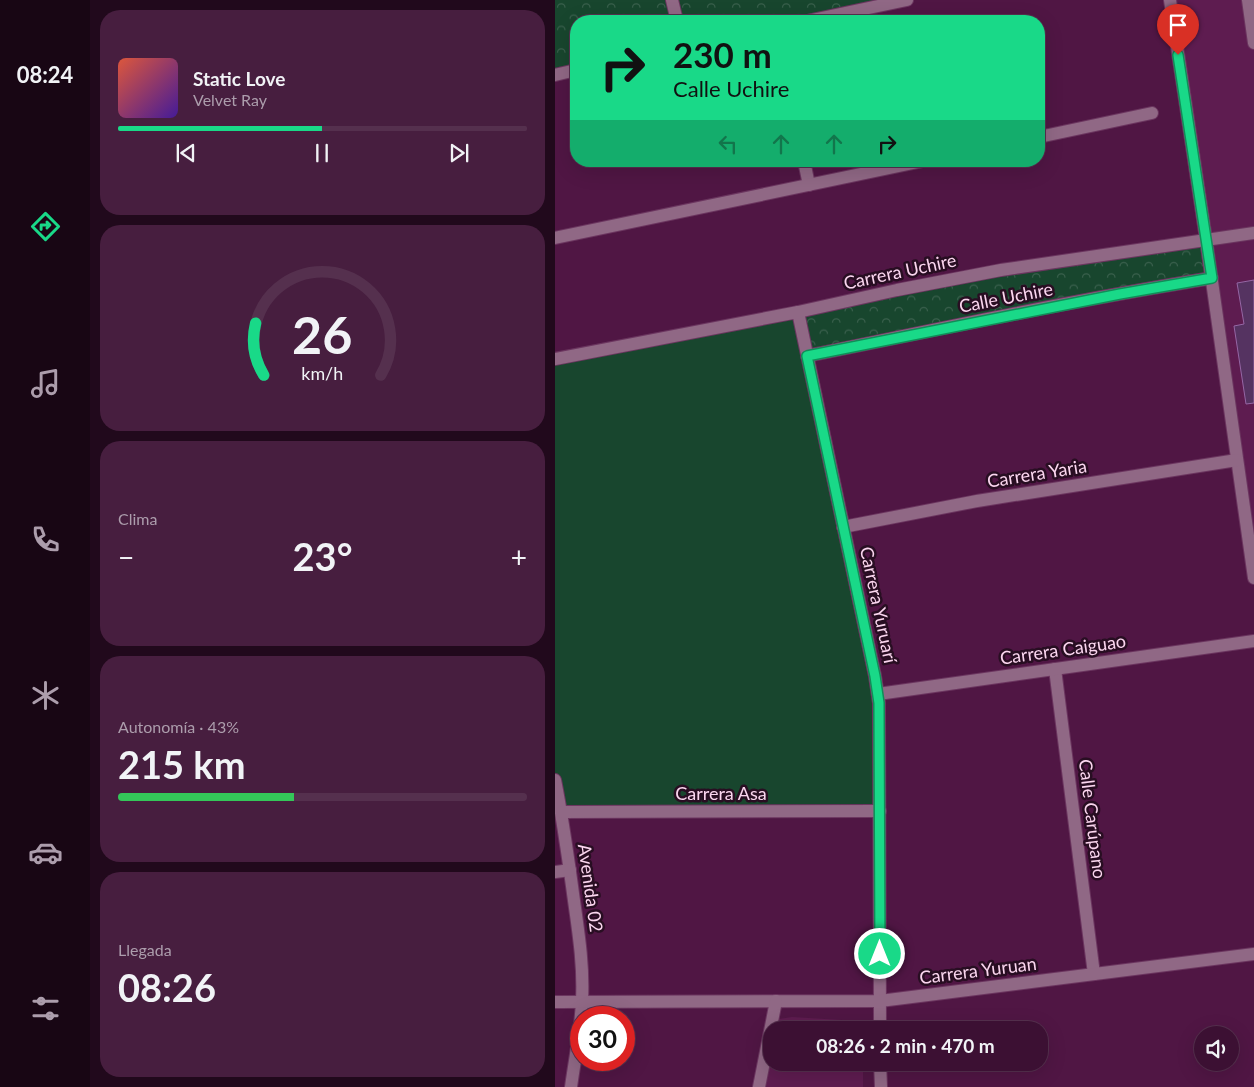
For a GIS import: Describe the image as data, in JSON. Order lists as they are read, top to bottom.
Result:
{
  "streets": {
    "street": [
      "Carrera Uchire",
      "Calle Uchire",
      "Carrera Yaria",
      "Carrera Yuruarí",
      "Carrera Caiguao",
      "Carrera Asa",
      "Calle Carúpano",
      "Avenida 02",
      "Carrera Yuruan"
    ]
  },
  "crossings": [
    ["Carrera Uchire", "Carrera Yuruarí"],
    ["Calle Uchire", "Carrera Yuruarí"],
    ["Carrera Yaria", "Carrera Yuruarí"],
    ["Carrera Yuruarí", "Carrera Caiguao"],
    ["Carrera Yuruarí", "Carrera Asa"],
    ["Carrera Yuruarí", "Carrera Yuruan"],
    ["Carrera Caiguao", "Calle Carúpano"],
    ["Carrera Asa", "Avenida 02"],
    ["Calle Carúpano", "Carrera Yuruan"],
    ["Avenida 02", "Carrera Yuruan"]
  ],
  "page": {
    "tabs": "08:24",
    "turn": ["230 m", "Calle Uchire"],
    "song": ["Static Love", "Velvet Ray"],
    "tile": [
      "Clima",
      ["Autonomía · 43%", "215 km"],
      ["Llegada", "08:26"]
    ],
    "heat": ["−", "23°", "+"],
    "limit": "30",
    "trip": "08:26 · 2 min · 470 m",
    "gauge": ["26", "km/h"]
  }
}
